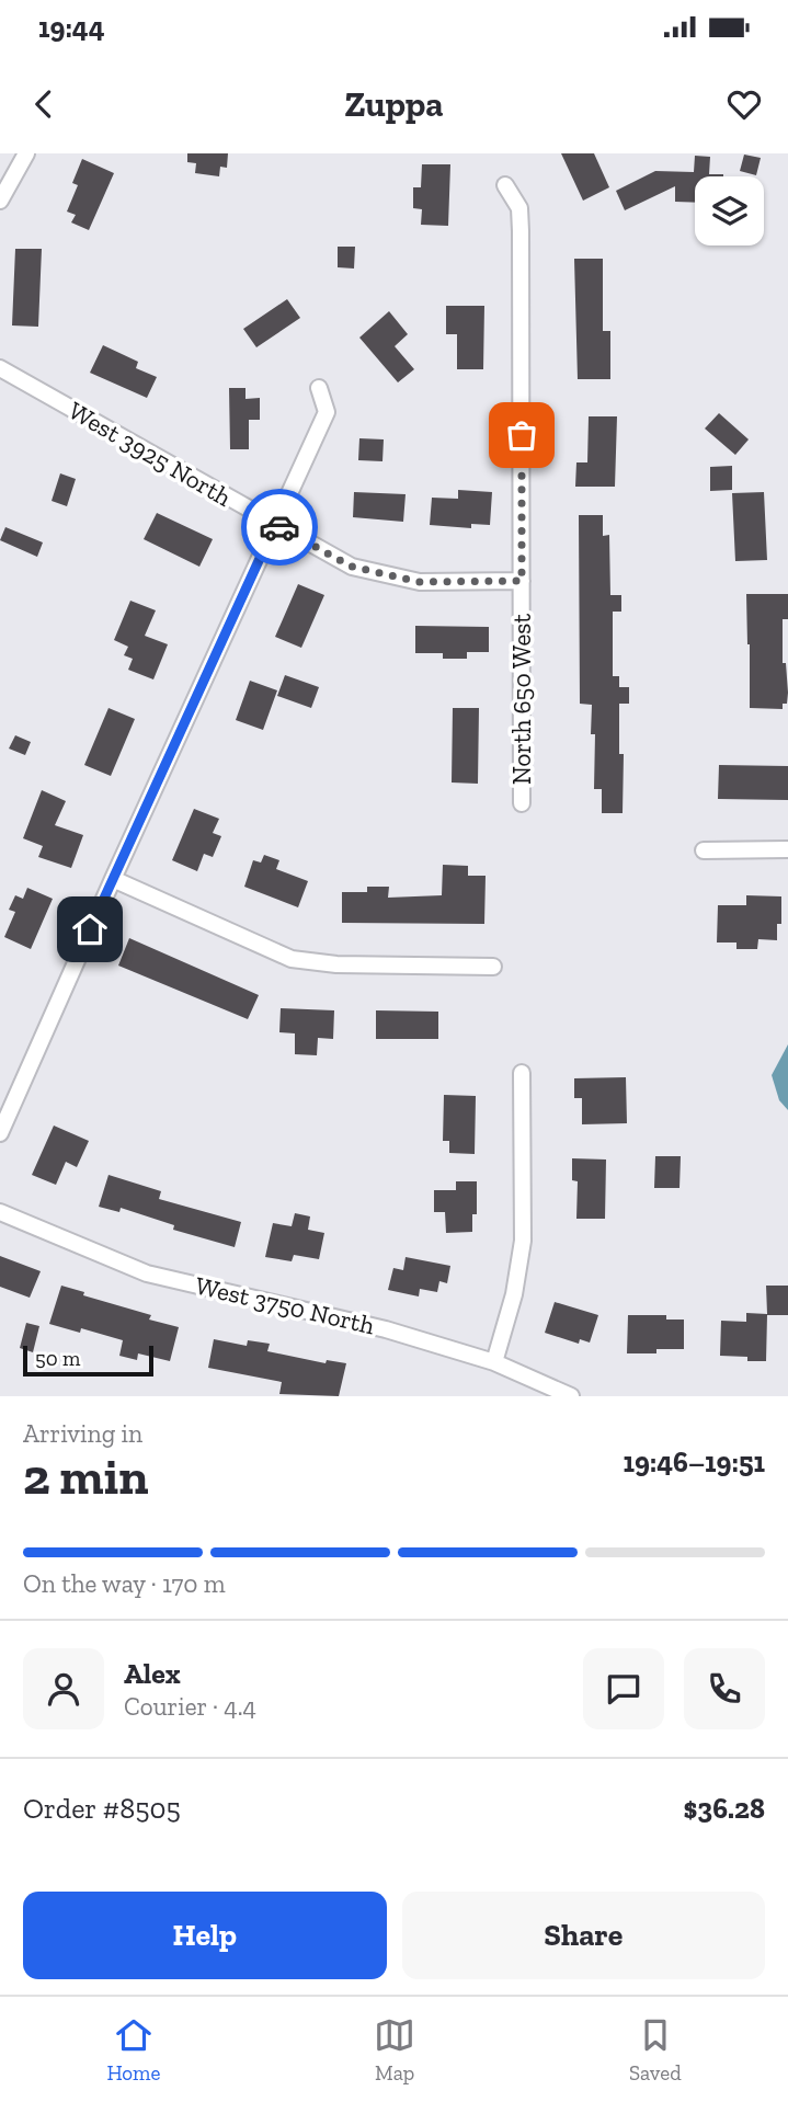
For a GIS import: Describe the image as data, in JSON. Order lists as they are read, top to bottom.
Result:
{
  "streets": {
    "street": ["West 3925 North", "North 650 West", "West 3750 North"]
  },
  "crossings": [
    ["West 3925 North", "North 650 West"]
  ],
  "scale_bar": "50 m",
  "page": {
    "status": "19:44",
    "header": "Zuppa",
    "scale": "50 m",
    "heading": ["2 min", "Arriving in", "19:46–19:51"],
    "panel": [
      "Alex",
      "Courier · 4.4",
      "Order #8505",
      "$36.28"
    ],
    "bar": "On the way · 170 m",
    "buttons": ["Help", "Share"],
    "tabs": ["Home", "Map", "Saved"]
  }
}
